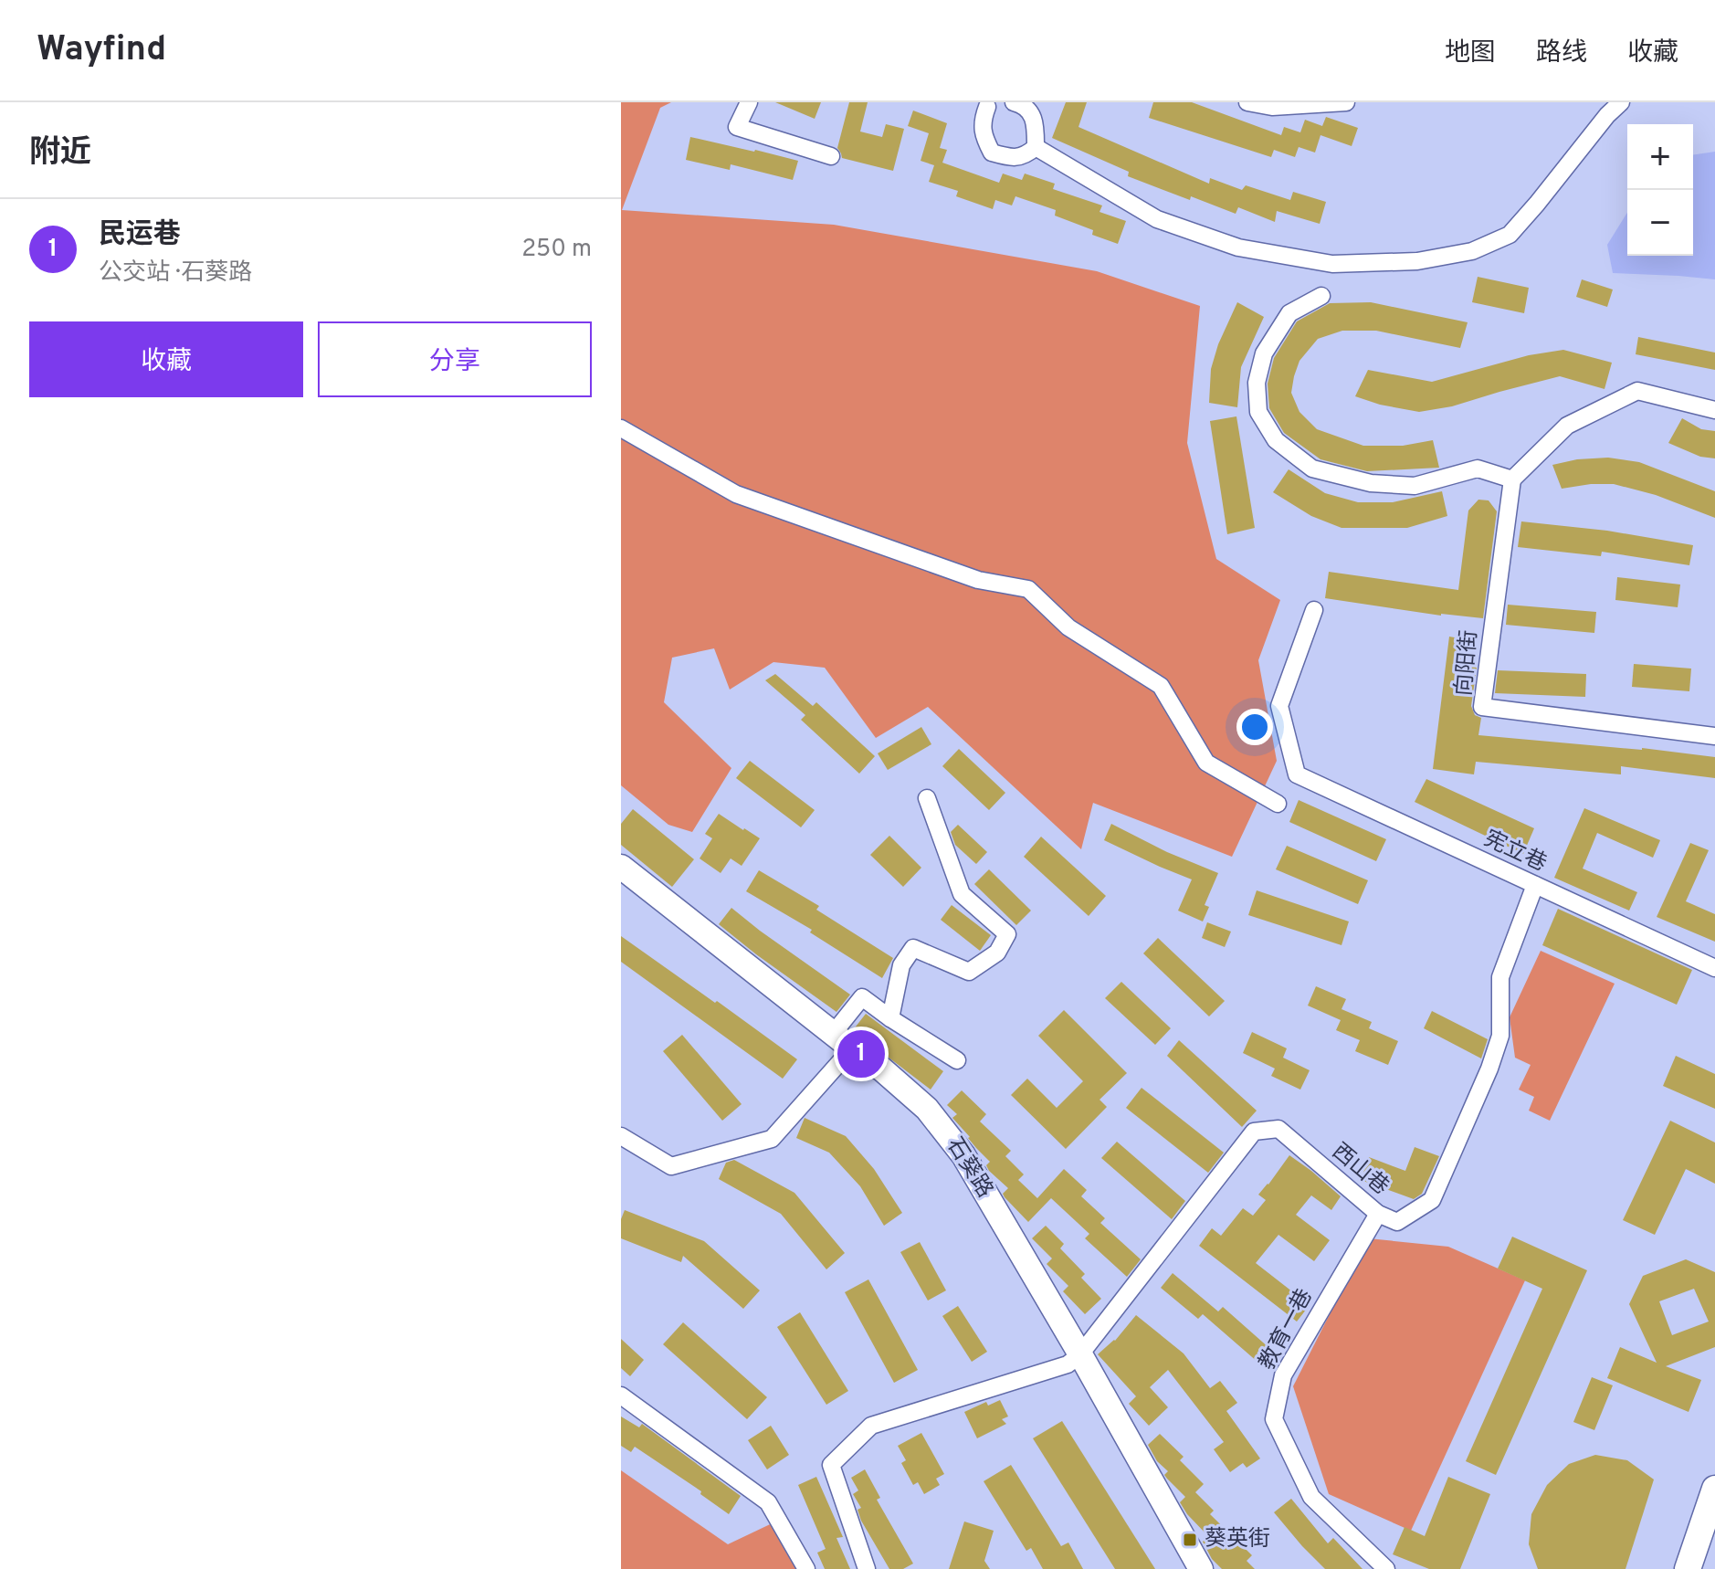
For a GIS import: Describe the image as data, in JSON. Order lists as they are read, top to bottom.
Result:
{
  "streets": {
    "main road": ["石葵路"],
    "street": [
      "向阳街",
      "宪立巷",
      "西山巷",
      "教育一巷"
    ]
  },
  "crossings": [
    ["宪立巷", "西山巷"],
    ["石葵路", "西山巷"],
    ["西山巷", "教育一巷"]
  ],
  "places": {
    "transit": ["葵英街"]
  },
  "page": {
    "header": "Wayfind",
    "nav": ["地图", "路线", "收藏"],
    "heading": "附近",
    "map_buttons": ["+", "−"],
    "list": [
      {
        "mark": "1",
        "name": "民运巷",
        "note": "公交站 · 石葵路",
        "value": "250 m"
      }
    ],
    "buttons": ["收藏", "分享"],
    "pins": "1"
  }
}
